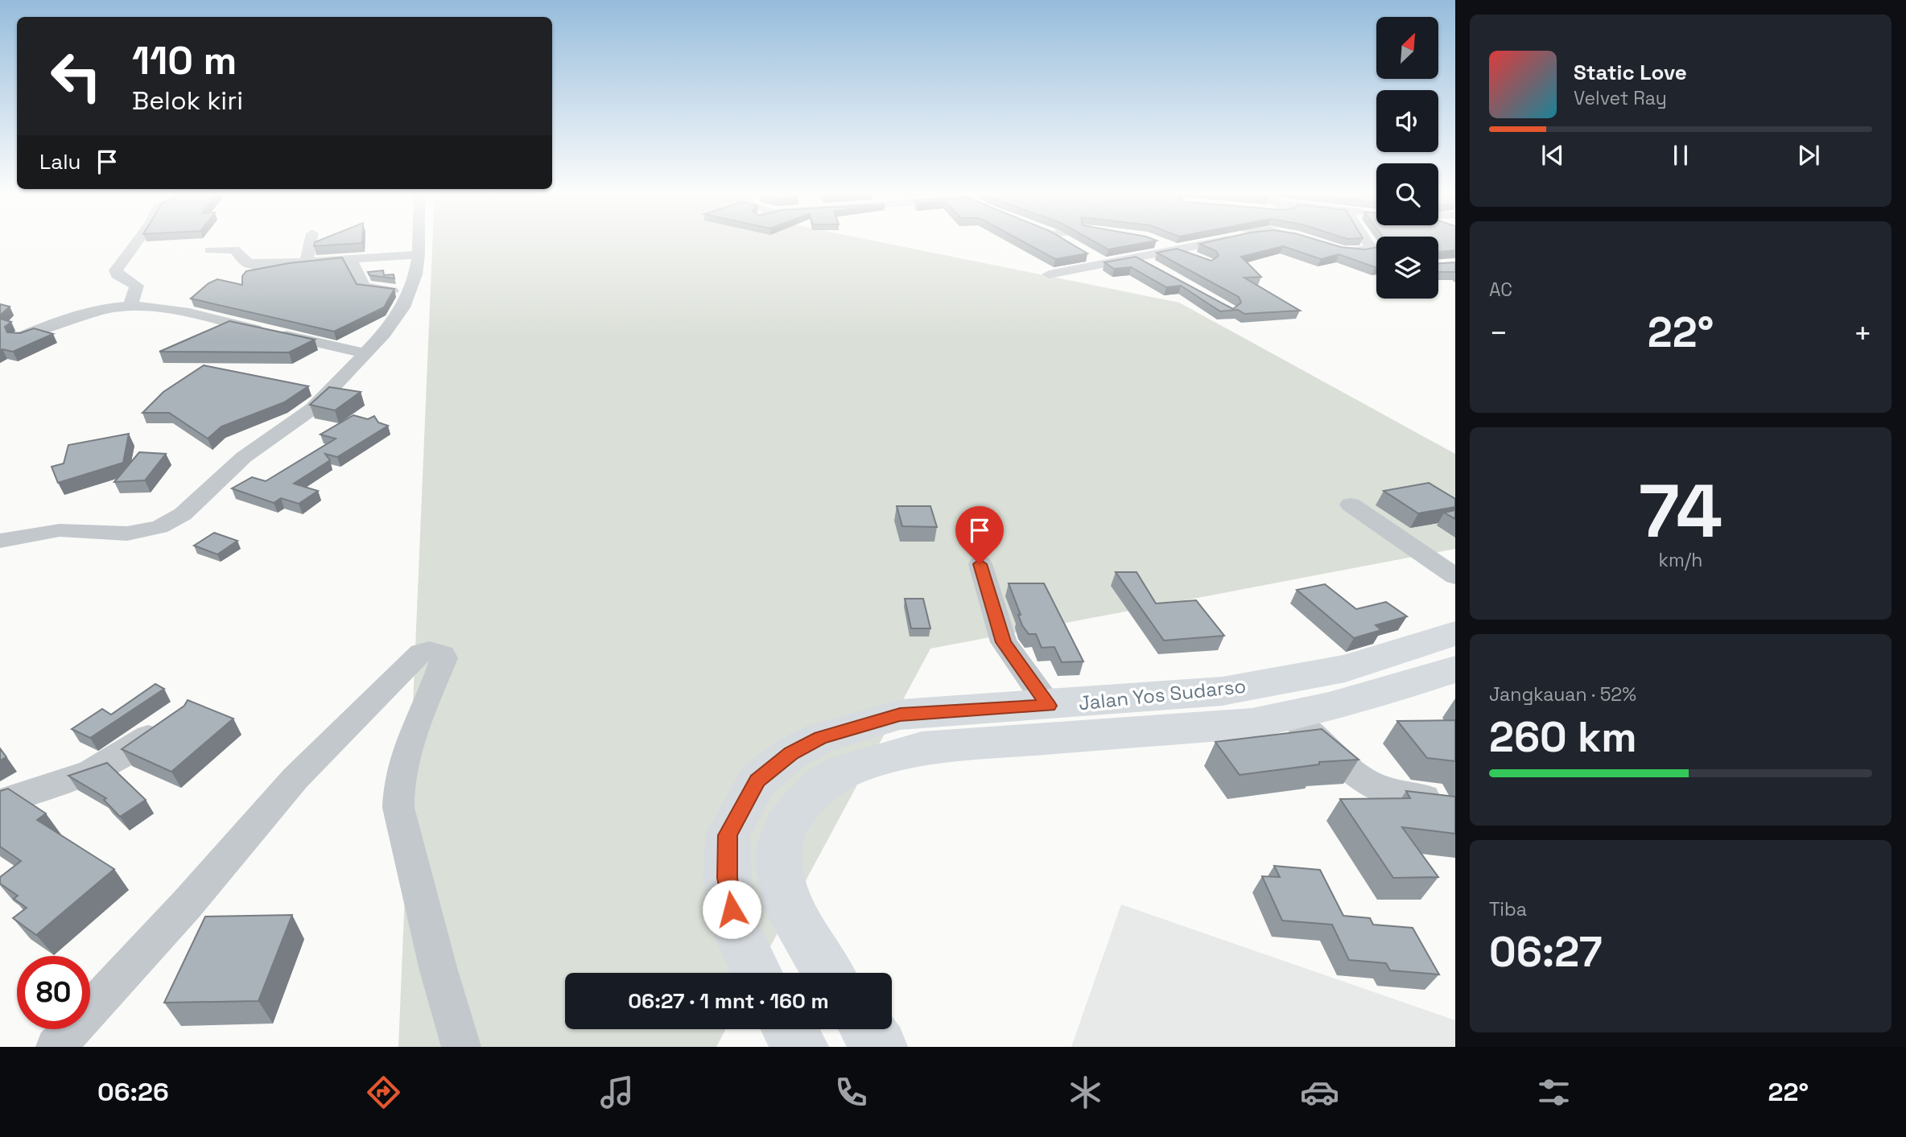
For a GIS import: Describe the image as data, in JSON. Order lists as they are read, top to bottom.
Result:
{
  "streets": {
    "highway": ["Jalan Yos Sudarso"]
  },
  "north": "top right",
  "page": {
    "turn": ["110 m", "Belok kiri"],
    "song": ["Static Love", "Velvet Ray"],
    "then": "Lalu",
    "tile": [
      "AC",
      ["74", "km/h"],
      ["Jangkauan · 52%", "260 km"],
      ["Tiba", "06:27"]
    ],
    "heat": ["−", "22°", "+"],
    "limit": "80",
    "trip": "06:27 · 1 mnt · 160 m",
    "tabs": ["06:26", "22°"]
  }
}
